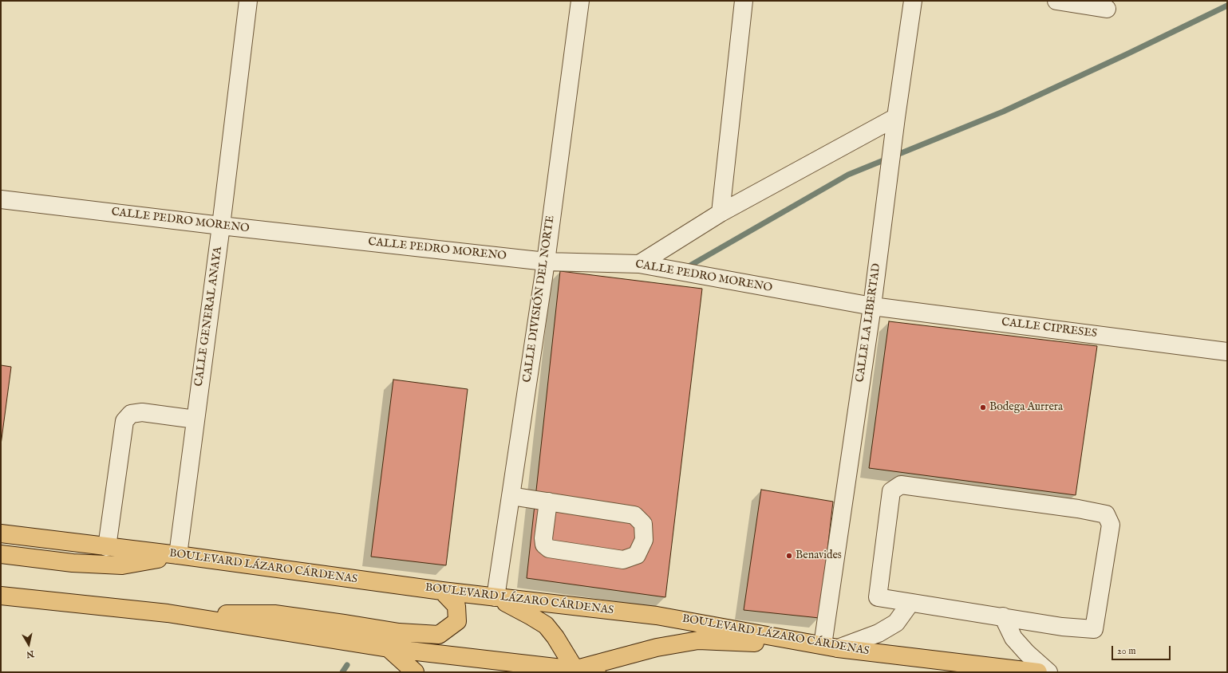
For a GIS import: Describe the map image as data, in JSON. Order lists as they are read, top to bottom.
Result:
{
  "streets": {
    "main road": ["BOULEVARD LÁZARO CÁRDENAS"],
    "street": [
      "CALLE PEDRO MORENO",
      "CALLE DIVISIÓN DEL NORTE",
      "CALLE GENERAL ANAYA",
      "CALLE LA LIBERTAD",
      "CALLE CIPRESES"
    ]
  },
  "crossings": [
    ["CALLE PEDRO MORENO", "CALLE DIVISIÓN DEL NORTE"],
    ["CALLE PEDRO MORENO", "CALLE GENERAL ANAYA"],
    ["CALLE PEDRO MORENO", "CALLE LA LIBERTAD"],
    ["CALLE PEDRO MORENO", "CALLE CIPRESES"],
    ["CALLE DIVISIÓN DEL NORTE", "BOULEVARD LÁZARO CÁRDENAS"],
    ["CALLE GENERAL ANAYA", "BOULEVARD LÁZARO CÁRDENAS"],
    ["CALLE LA LIBERTAD", "CALLE CIPRESES"],
    ["CALLE LA LIBERTAD", "BOULEVARD LÁZARO CÁRDENAS"]
  ],
  "places": ["Bodega Aurrera", "Benavides"],
  "scale_bar": "20 m",
  "north": "bottom"
}
